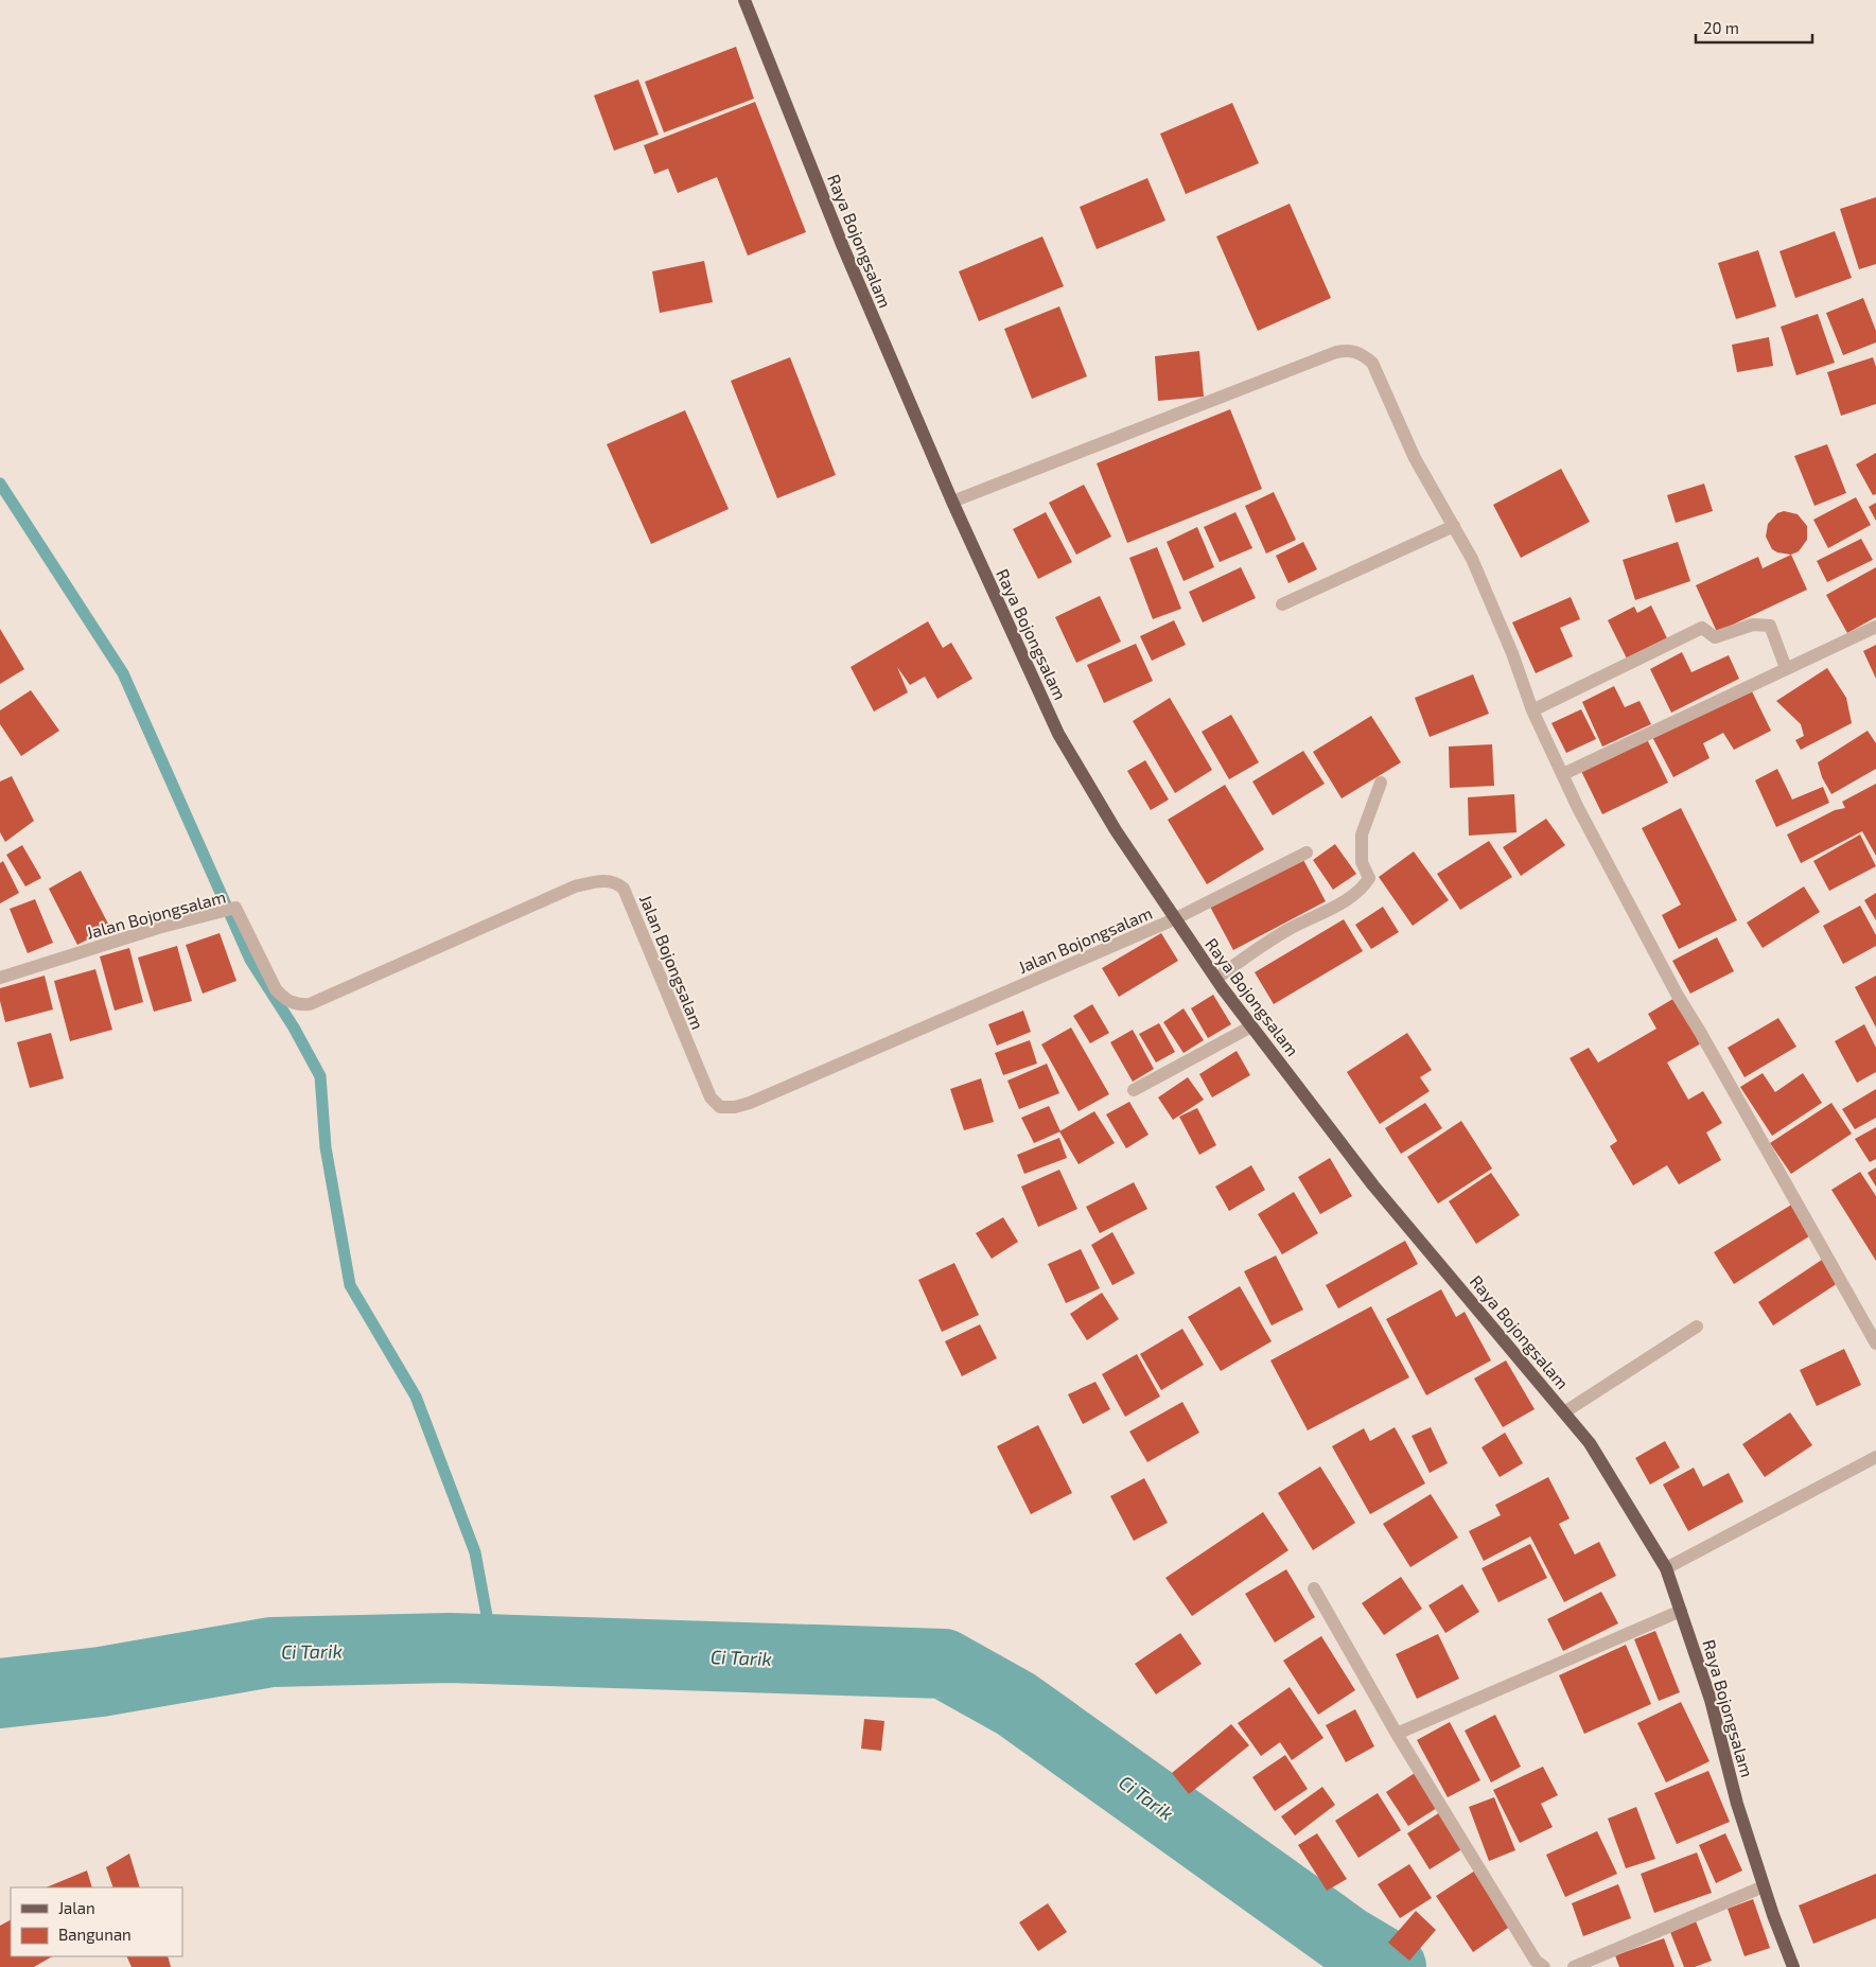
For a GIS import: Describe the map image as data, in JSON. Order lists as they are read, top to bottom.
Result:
{
  "streets": {
    "main road": ["Raya Bojongsalam"],
    "street": ["Jalan Bojongsalam"]
  },
  "crossings": [
    ["Raya Bojongsalam", "Jalan Bojongsalam"]
  ],
  "water": ["Ci Tarik"],
  "legend": ["Jalan", "Bangunan"],
  "scale_bar": "20 m"
}
